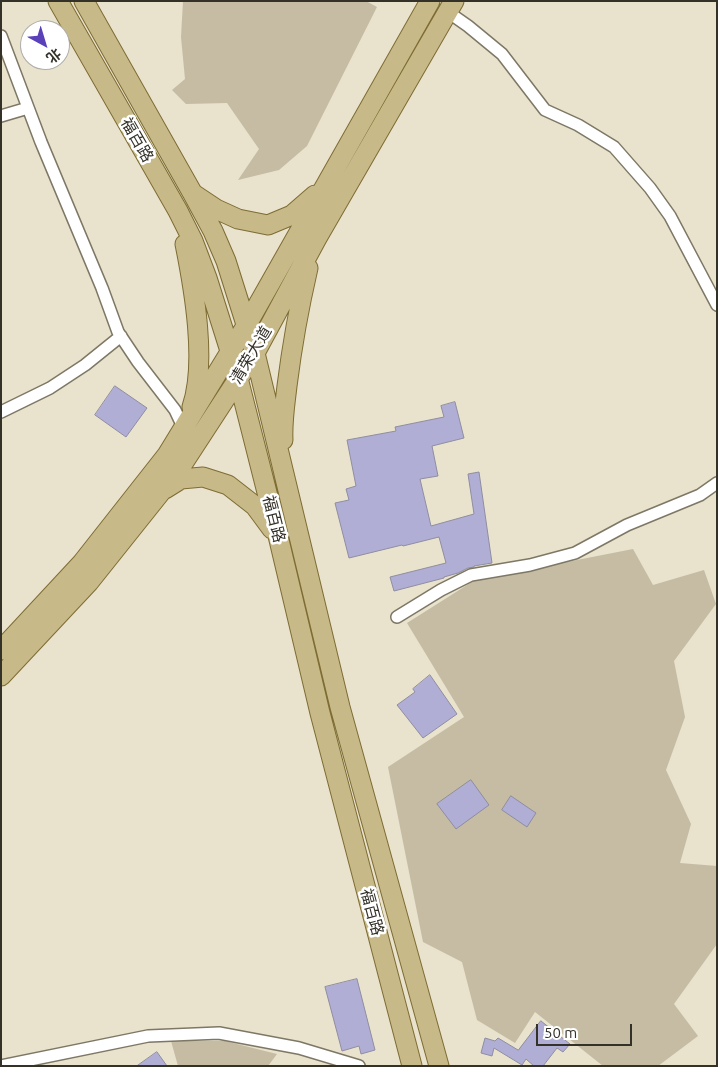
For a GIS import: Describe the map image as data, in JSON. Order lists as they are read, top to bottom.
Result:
{
  "streets": {
    "main road": ["福百路", "清荣大道"]
  },
  "crossings": [
    ["福百路", "清荣大道"]
  ],
  "scale_bar": "50 m",
  "north": "bottom right"
}
